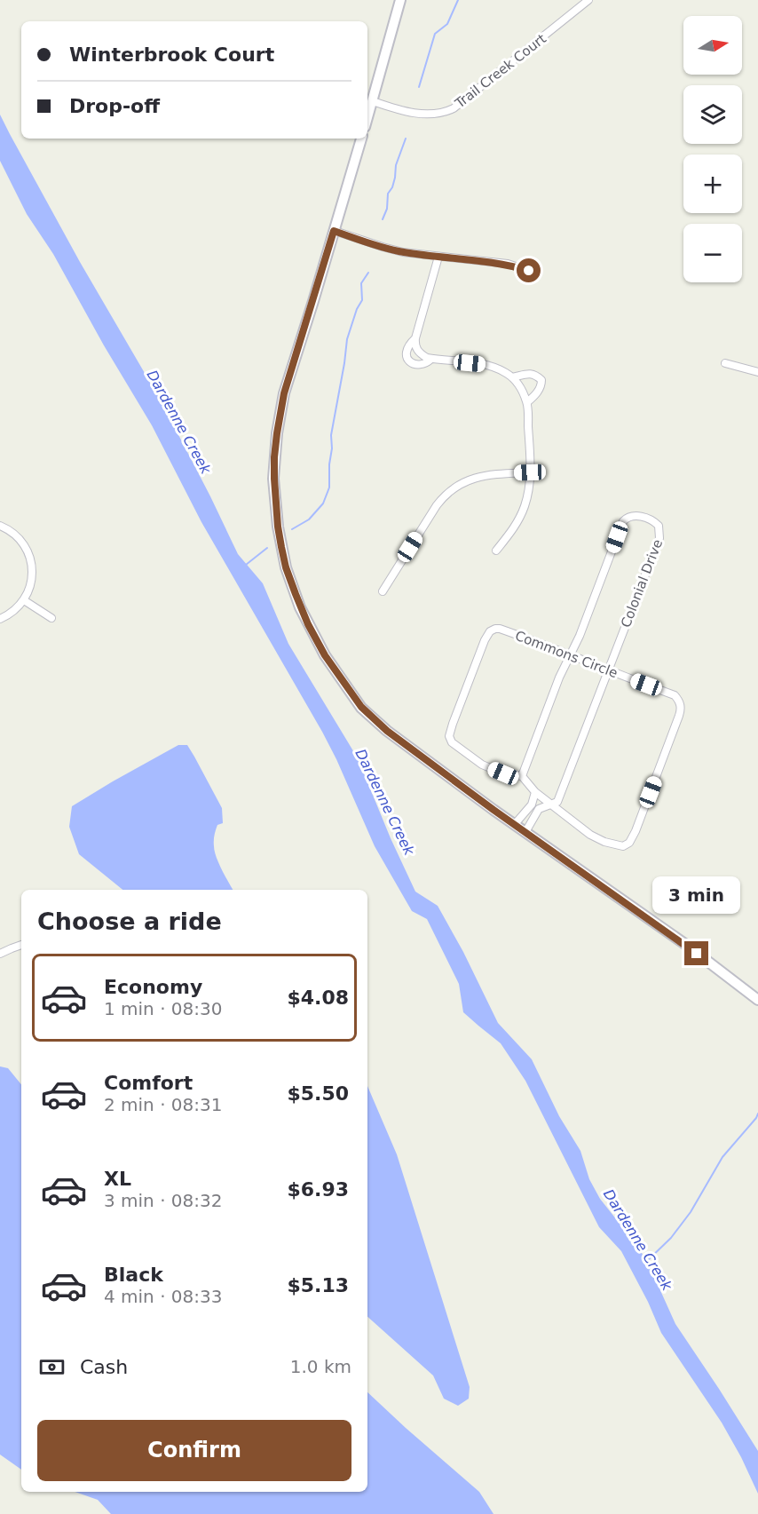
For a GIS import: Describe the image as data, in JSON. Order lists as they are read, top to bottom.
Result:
{
  "streets": {
    "street": ["Trail Creek Court", "Colonial Drive", "Commons Circle"]
  },
  "crossings": [
    ["Colonial Drive", "Commons Circle"]
  ],
  "water": ["Dardenne Creek"],
  "north": "right",
  "page": {
    "map_buttons": ["+", "−"],
    "banner": ["Winterbrook Court", "Drop-off"],
    "bubble": "3 min",
    "heading": "Choose a ride",
    "list": [
      {
        "name": "Economy",
        "note": "1 min · 08:30",
        "value": "$4.08"
      },
      {
        "name": "Comfort",
        "note": "2 min · 08:31",
        "value": "$5.50"
      },
      {
        "name": "XL",
        "note": "3 min · 08:32",
        "value": "$6.93"
      },
      {
        "name": "Black",
        "note": "4 min · 08:33",
        "value": "$5.13"
      }
    ],
    "pay": ["Cash", "1.0 km"],
    "buttons": "Confirm"
  }
}
